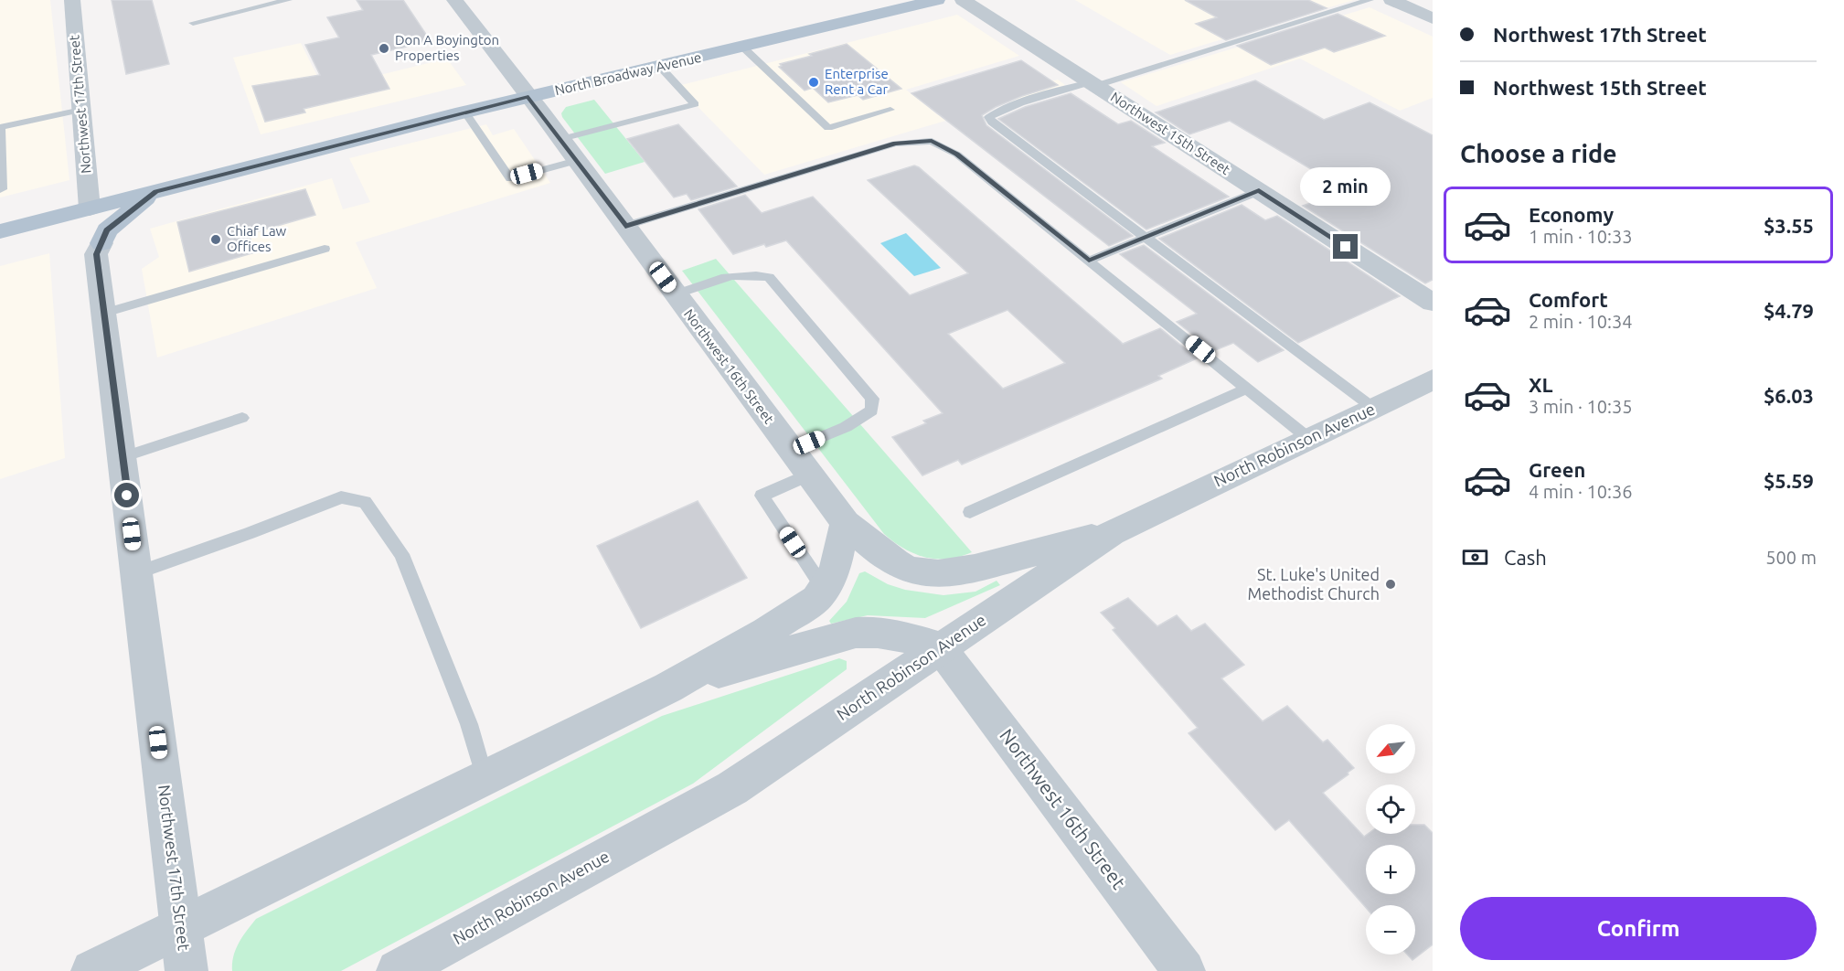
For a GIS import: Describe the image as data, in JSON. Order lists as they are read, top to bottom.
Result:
{
  "streets": {
    "main road": ["North Broadway Avenue"],
    "street": [
      "Northwest 17th Street",
      "Northwest 15th Street",
      "Northwest 16th Street",
      "North Robinson Avenue"
    ]
  },
  "crossings": [
    ["North Broadway Avenue", "Northwest 17th Street"],
    ["North Broadway Avenue", "Northwest 16th Street"],
    ["Northwest 16th Street", "North Robinson Avenue"]
  ],
  "places": [
    "Don A Boyington Properties",
    "Enterprise Rent a Car",
    "Chiaf Law Offices",
    "St. Luke's United Methodist Church"
  ],
  "north": "bottom left",
  "page": {
    "banner": ["Northwest 17th Street", "Northwest 15th Street"],
    "heading": "Choose a ride",
    "bubble": "2 min",
    "list": [
      {
        "name": "Economy",
        "note": "1 min · 10:33",
        "value": "$3.55"
      },
      {
        "name": "Comfort",
        "note": "2 min · 10:34",
        "value": "$4.79"
      },
      {
        "name": "XL",
        "note": "3 min · 10:35",
        "value": "$6.03"
      },
      {
        "name": "Green",
        "note": "4 min · 10:36",
        "value": "$5.59"
      }
    ],
    "pay": ["Cash", "500 m"],
    "map_buttons": ["+", "−"],
    "buttons": "Confirm"
  }
}
